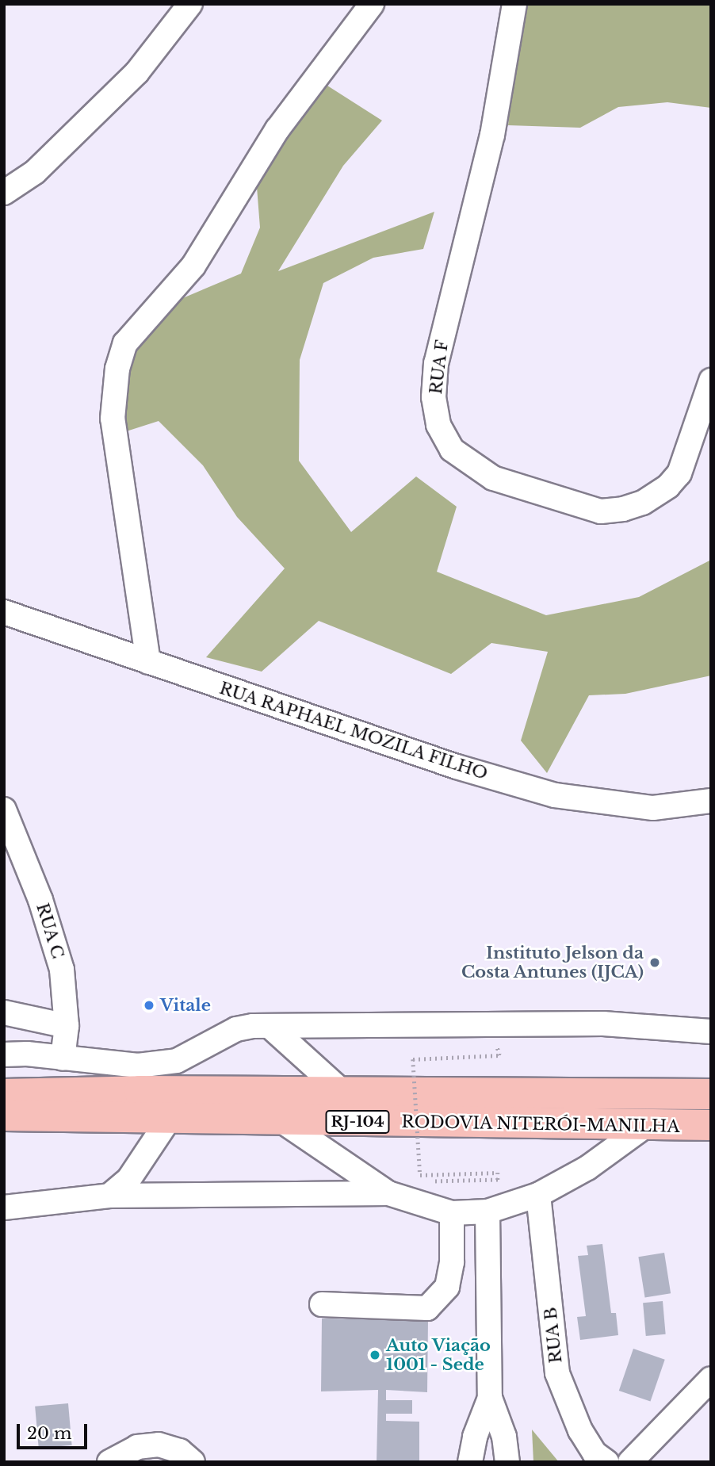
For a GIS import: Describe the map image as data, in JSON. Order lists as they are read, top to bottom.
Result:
{
  "streets": {
    "highway": ["RJ-104", "RODOVIA NITERÓI-MANILHA"],
    "street": [
      "RUA F",
      "RUA RAPHAEL MOZILA FILHO",
      "RUA C",
      "RUA B"
    ]
  },
  "places": ["Instituto Jelson da Costa Antunes (IJCA)", "Vitale", "Auto Viação 1001 - Sede"],
  "scale_bar": "20 m"
}
